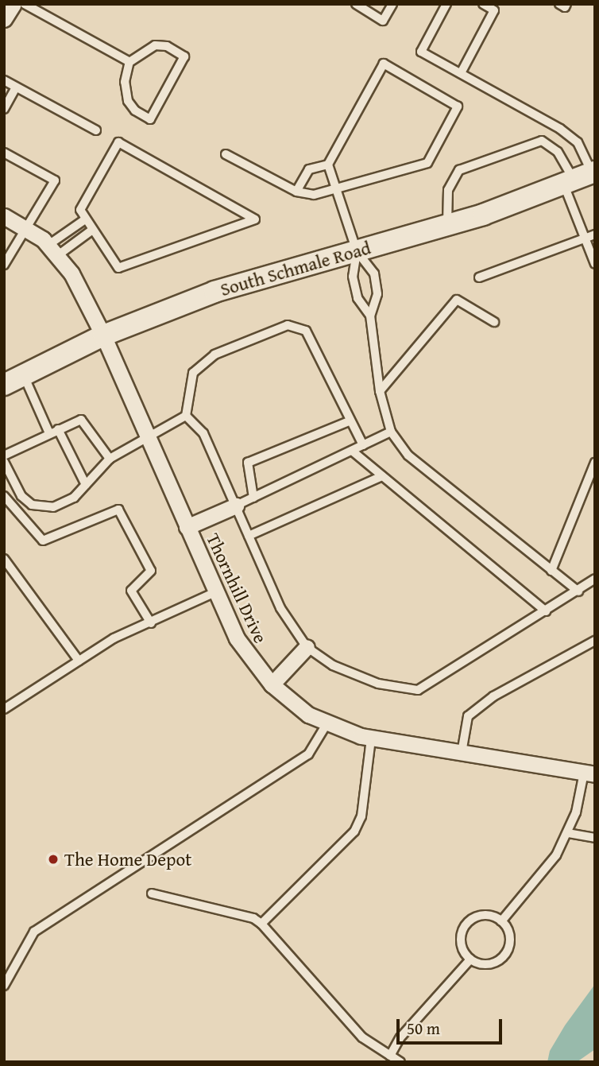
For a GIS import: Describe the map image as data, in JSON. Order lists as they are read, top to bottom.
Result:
{
  "streets": {
    "main road": ["South Schmale Road"],
    "street": ["Thornhill Drive"]
  },
  "crossings": [
    ["South Schmale Road", "Thornhill Drive"]
  ],
  "places": ["The Home Depot"],
  "scale_bar": "50 m"
}
